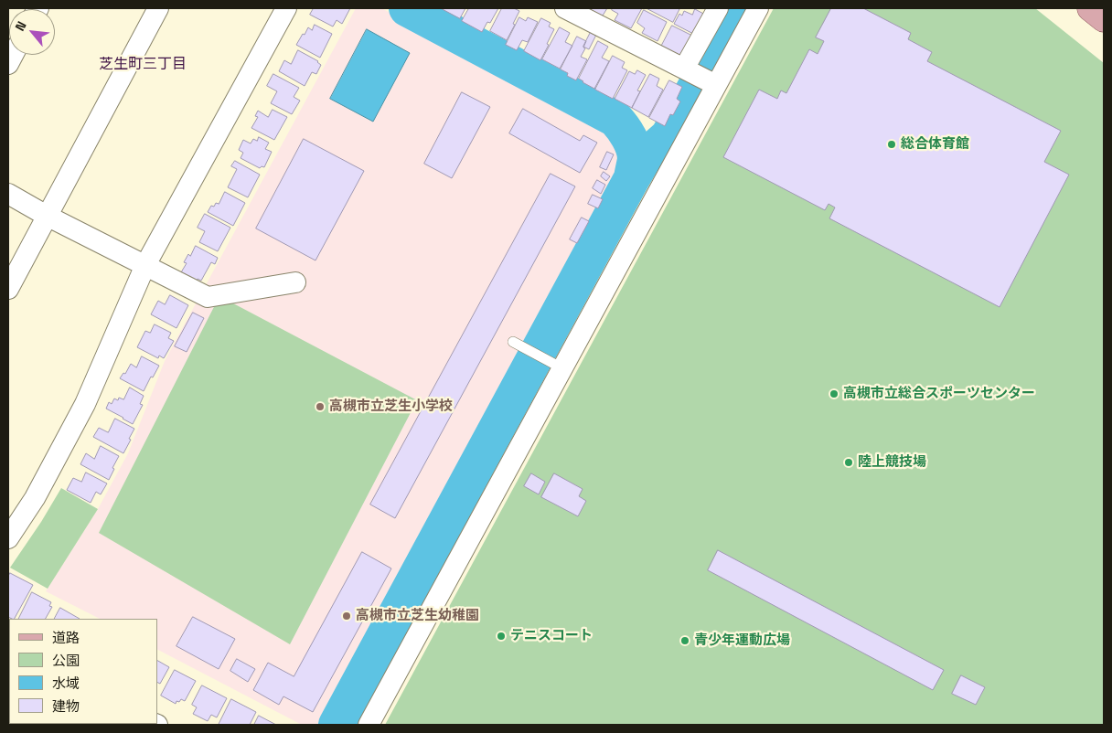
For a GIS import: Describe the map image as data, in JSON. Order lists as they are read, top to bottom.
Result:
{
  "districts": ["芝生町三丁目"],
  "places": [
    "総合体育館",
    "高槻市立総合スポーツセンター",
    "高槻市立芝生小学校",
    "陸上競技場",
    "高槻市立芝生幼稚園",
    "テニスコート",
    "青少年運動広場"
  ],
  "legend": [
    "道路",
    "公園",
    "水域",
    "建物"
  ],
  "north": "top left"
}
